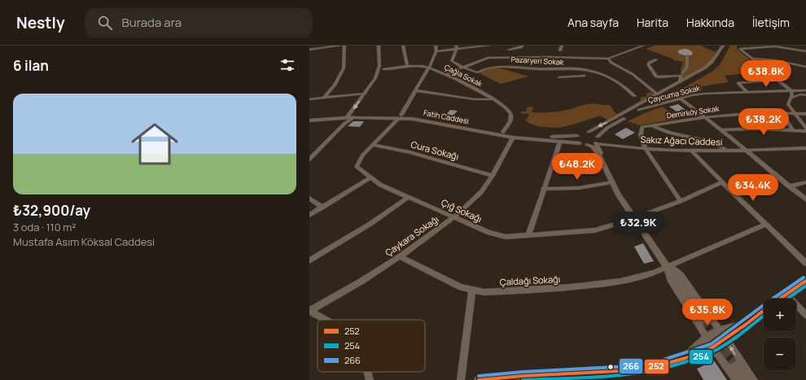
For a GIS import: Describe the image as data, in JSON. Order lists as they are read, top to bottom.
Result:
{
  "streets": {
    "main road": ["Fatih Caddesi"],
    "street": [
      "Pazaryeri Sokak",
      "Çağla Sokak",
      "Çaycuma Sokak",
      "Demirköy Sokak",
      "Sakız Ağacı Caddesi",
      "Cura Sokağı",
      "Çığ Sokağı",
      "Çaykara Sokağı",
      "Çaldağı Sokağı"
    ]
  },
  "crossings": [
    ["Çağla Sokak", "Fatih Caddesi"],
    ["Çağla Sokak", "Çığ Sokağı"],
    ["Demirköy Sokak", "Sakız Ağacı Caddesi"],
    ["Fatih Caddesi", "Sakız Ağacı Caddesi"],
    ["Fatih Caddesi", "Çığ Sokağı"],
    ["Fatih Caddesi", "Çaykara Sokağı"],
    ["Cura Sokağı", "Çığ Sokağı"],
    ["Cura Sokağı", "Çaykara Sokağı"],
    ["Çığ Sokağı", "Çaykara Sokağı"],
    ["Çaykara Sokağı", "Çaldağı Sokağı"]
  ],
  "lines": ["transit line 266", "transit line 252", "transit line 254"],
  "legend": ["252", "254", "266"],
  "page": {
    "header": "Nestly",
    "search": "Burada ara",
    "nav": [
      "Ana sayfa",
      "Harita",
      "Hakkında",
      "İletişim"
    ],
    "heading": "6 ilan",
    "price": [
      "₺38.8K",
      "₺38.2K",
      "₺48.2K",
      "₺34.4K",
      "₺32.9K",
      "₺35.8K"
    ],
    "list": [
      {
        "name": "₺32,900/ay",
        "note": "3 oda · 110 m² · Mustafa Asım Köksal Caddesi"
      }
    ],
    "map_buttons": ["+", "−"]
  }
}
